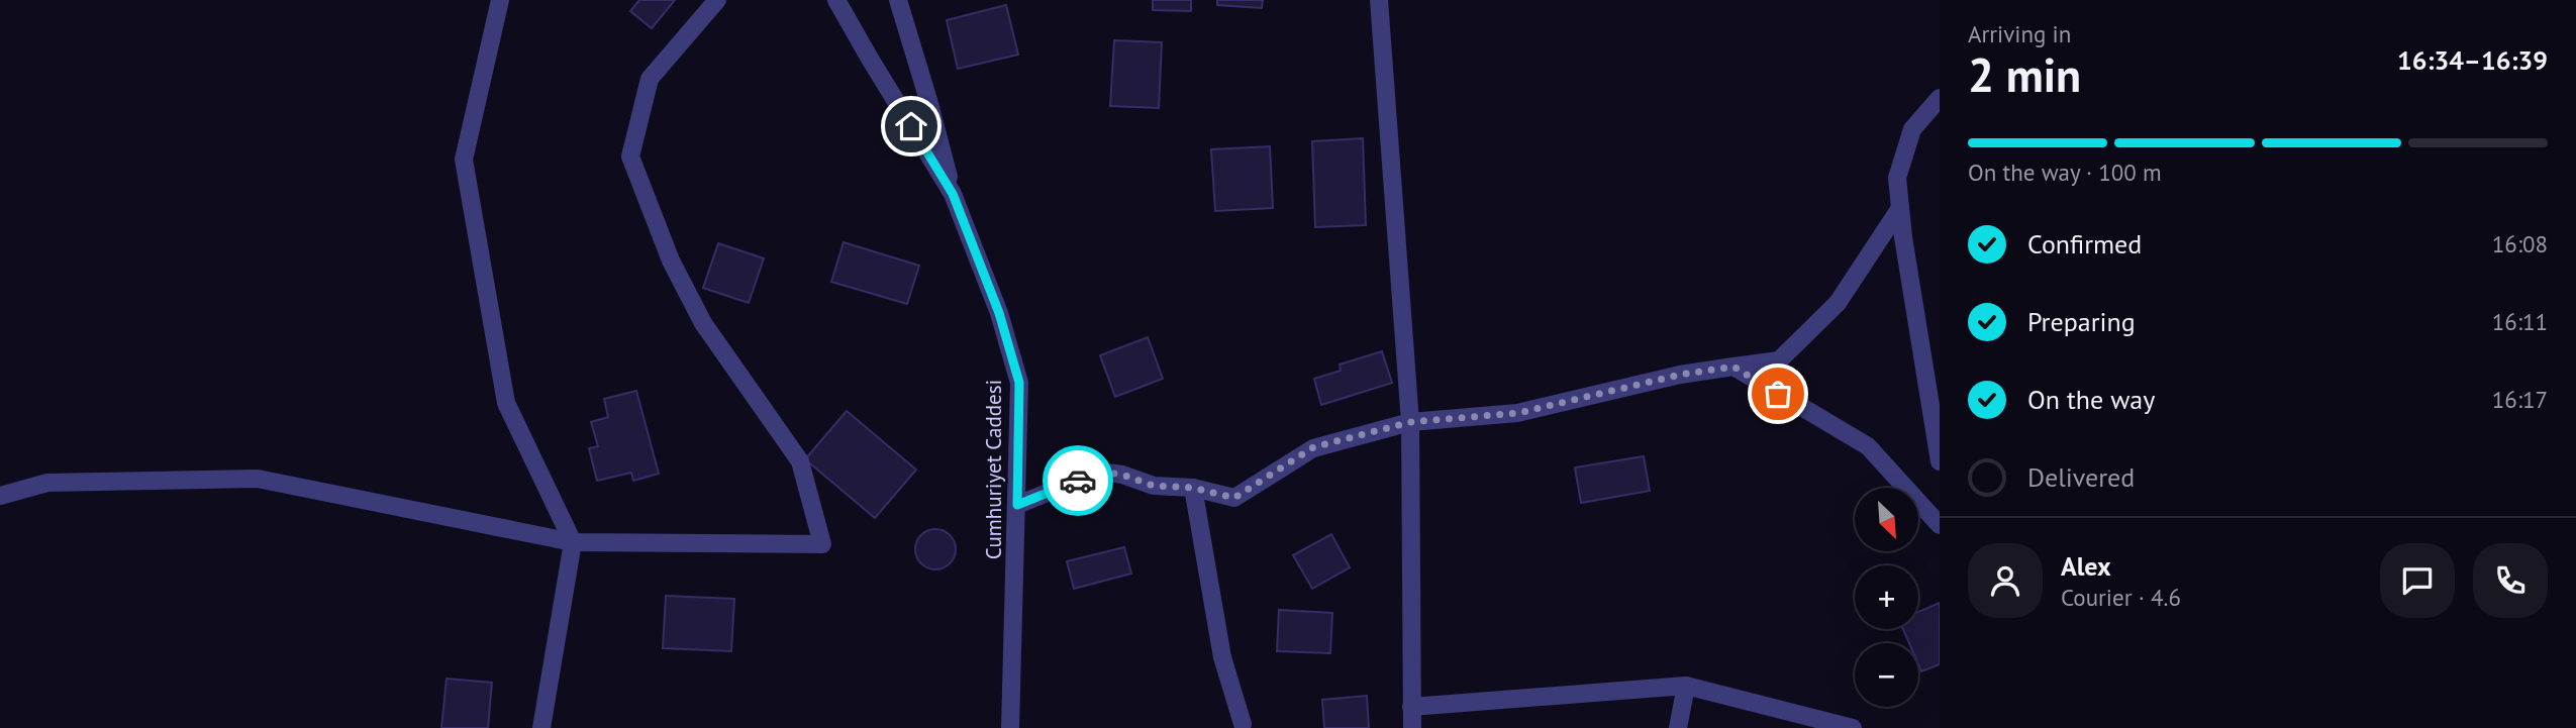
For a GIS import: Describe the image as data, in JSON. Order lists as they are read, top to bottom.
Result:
{
  "streets": {
    "street": ["Cumhuriyet Caddesi"]
  },
  "north": "bottom right",
  "page": {
    "heading": ["2 min", "Arriving in", "16:34–16:39"],
    "panel": ["Alex", "Courier · 4.6"],
    "bar": "On the way · 100 m",
    "list": [
      ["Confirmed", "16:08"],
      ["Preparing", "16:11"],
      ["On the way", "16:17"],
      "Delivered"
    ],
    "map_buttons": ["+", "−"]
  }
}
